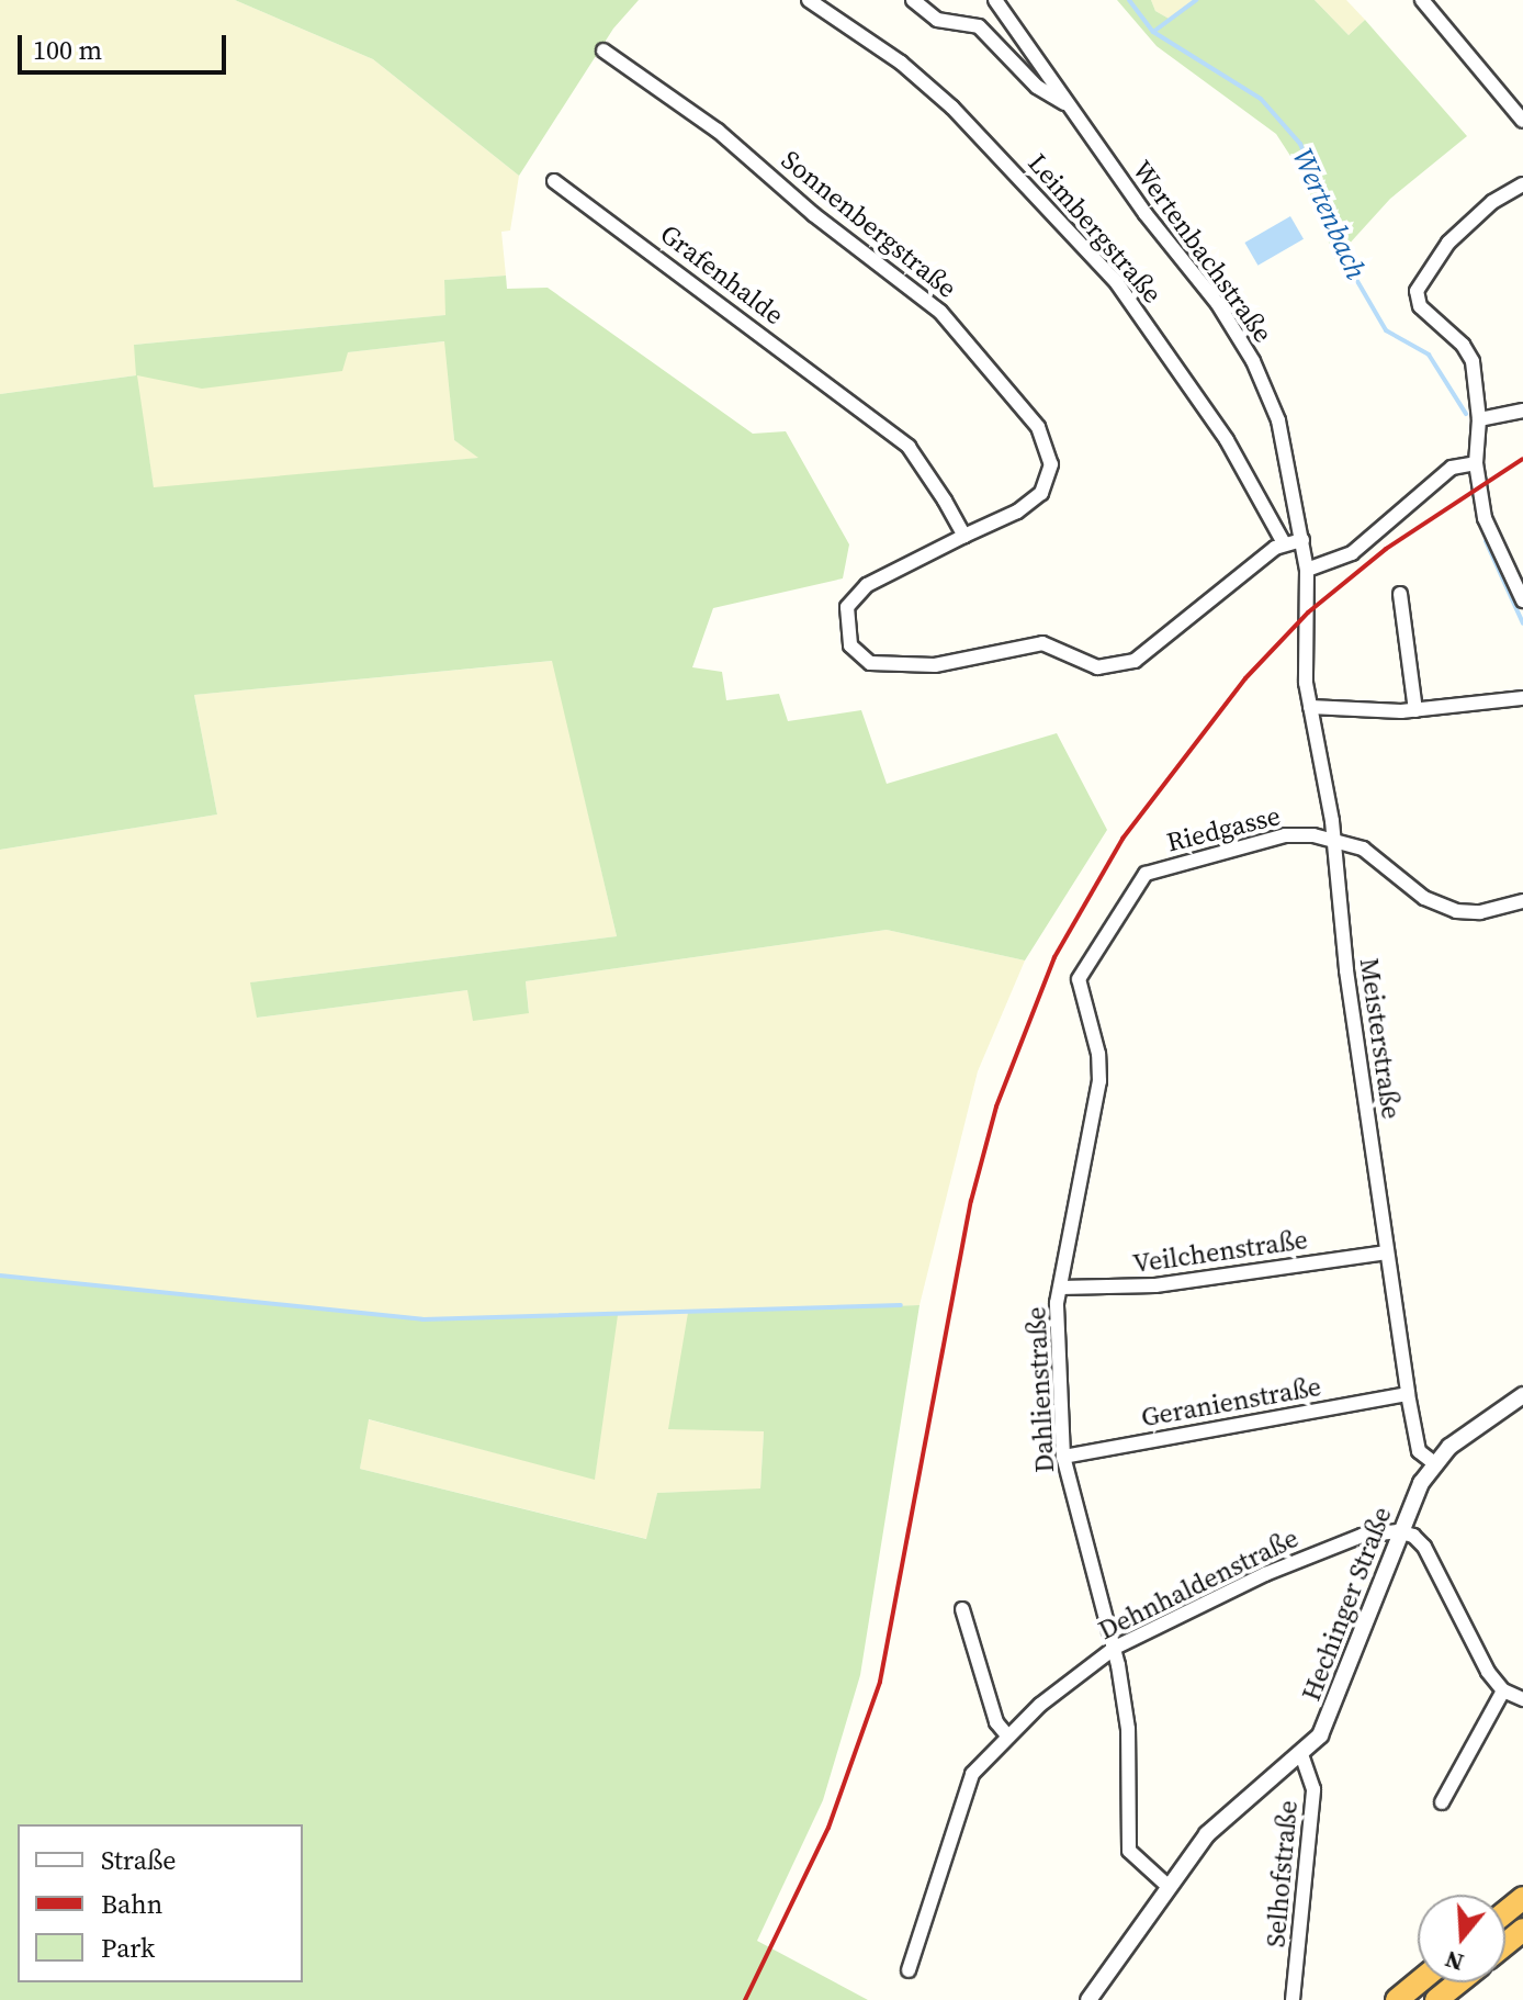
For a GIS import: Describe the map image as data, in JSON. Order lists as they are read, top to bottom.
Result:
{
  "streets": {
    "street": [
      "Sonnenbergstraße",
      "Leimbergstraße",
      "Wertenbachstraße",
      "Grafenhalde",
      "Riedgasse",
      "Meisterstraße",
      "Veilchenstraße",
      "Dahlienstraße",
      "Geranienstraße",
      "Dehnhaldenstraße",
      "Hechinger Straße",
      "Selhofstraße"
    ]
  },
  "crossings": [
    ["Sonnenbergstraße", "Leimbergstraße"],
    ["Sonnenbergstraße", "Wertenbachstraße"],
    ["Sonnenbergstraße", "Grafenhalde"],
    ["Wertenbachstraße", "Meisterstraße"],
    ["Riedgasse", "Meisterstraße"],
    ["Riedgasse", "Dahlienstraße"],
    ["Meisterstraße", "Veilchenstraße"],
    ["Meisterstraße", "Geranienstraße"],
    ["Meisterstraße", "Hechinger Straße"],
    ["Veilchenstraße", "Dahlienstraße"],
    ["Dahlienstraße", "Geranienstraße"],
    ["Dahlienstraße", "Dehnhaldenstraße"],
    ["Dahlienstraße", "Hechinger Straße"],
    ["Dehnhaldenstraße", "Hechinger Straße"],
    ["Hechinger Straße", "Selhofstraße"]
  ],
  "water": ["Wertenbach"],
  "legend": ["Straße", "Bahn", "Park"],
  "scale_bar": "100 m",
  "north": "bottom"
}
